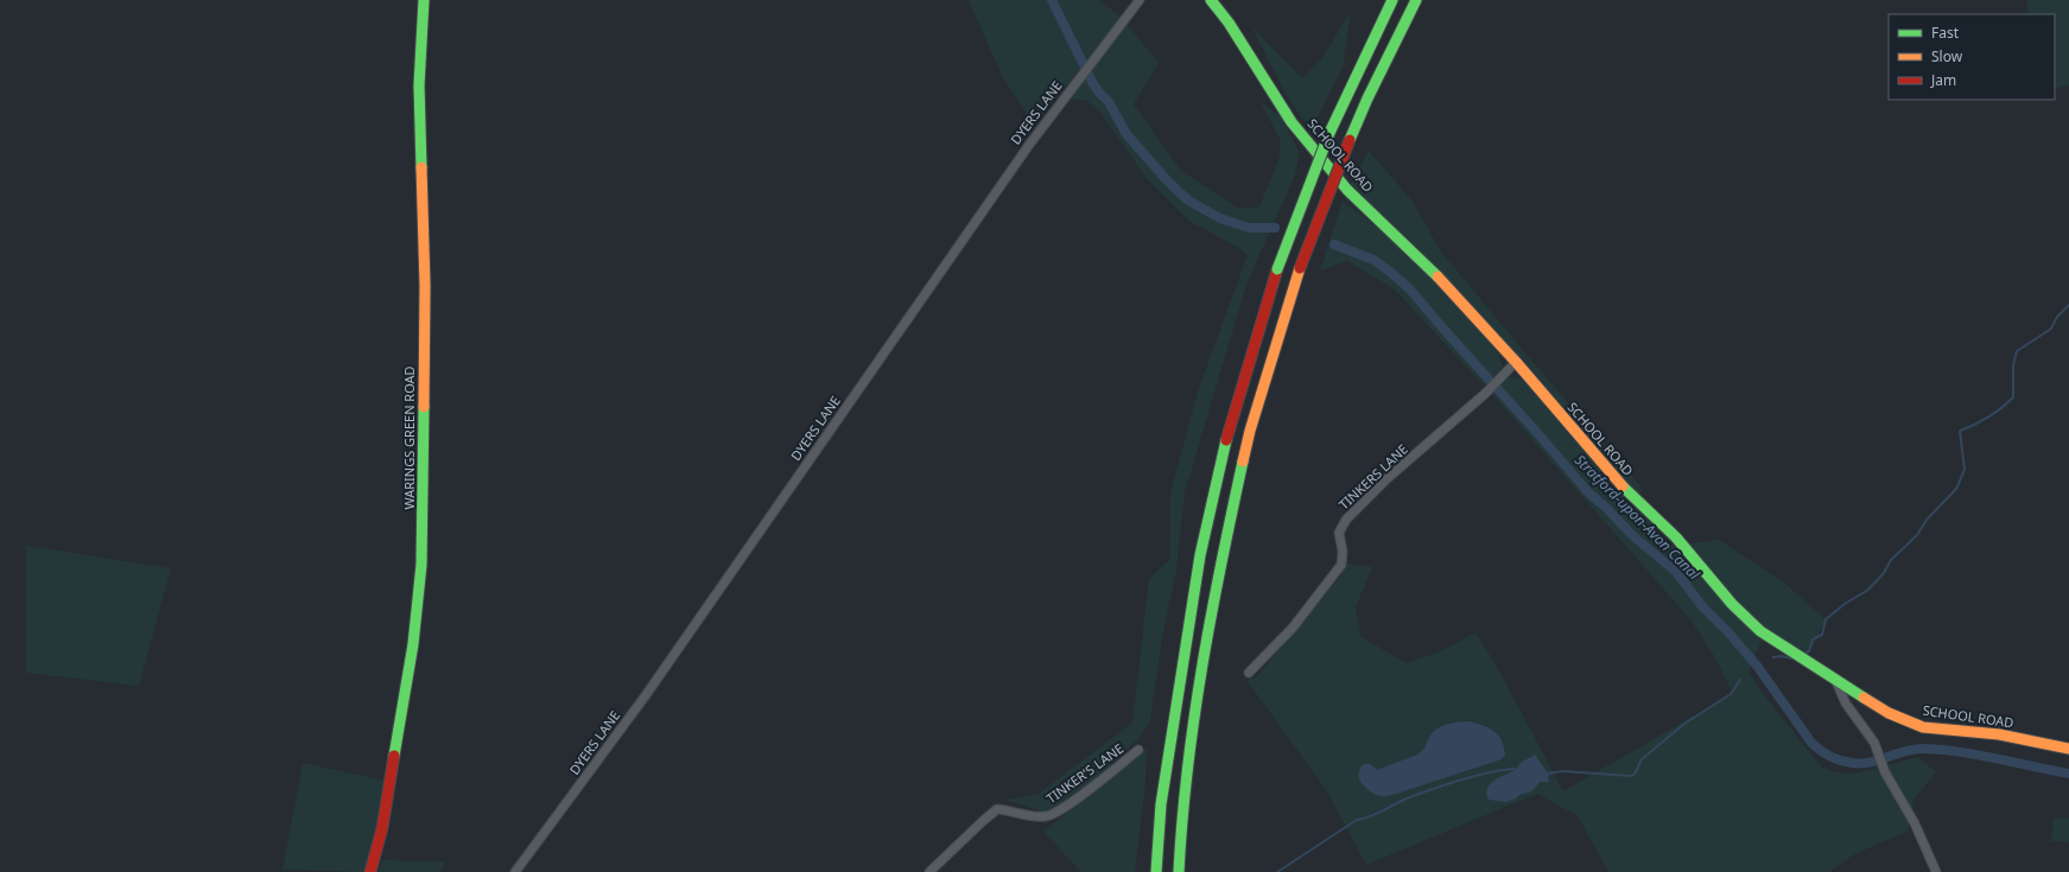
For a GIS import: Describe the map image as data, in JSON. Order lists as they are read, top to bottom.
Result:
{
  "streets": {
    "main road": ["SCHOOL ROAD", "WARINGS GREEN ROAD"],
    "street": ["DYERS LANE", "TINKERS LANE", "TINKER'S LANE"]
  },
  "crossings": [
    ["SCHOOL ROAD", "TINKERS LANE"]
  ],
  "water": ["Stratford-upon-Avon Canal"],
  "legend": ["Fast", "Slow", "Jam"]
}
